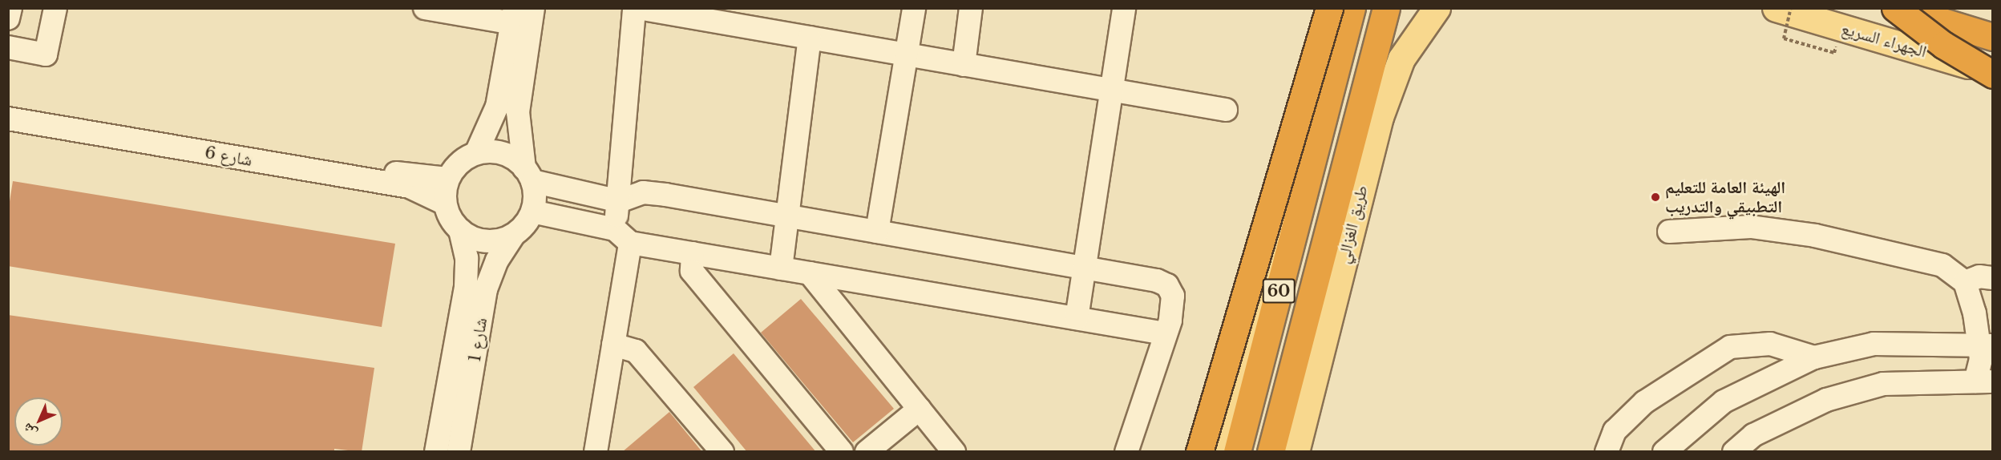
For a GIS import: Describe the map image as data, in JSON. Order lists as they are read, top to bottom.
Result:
{
  "streets": {
    "highway": ["الجهراء السريع", "طريق الغزالي", "60"],
    "street": ["شارع 6", "شارع 1"]
  },
  "crossings": [
    ["شارع 6", "شارع 1"]
  ],
  "places": ["الهيئة العامة للتعليم التطبيقي والتدريب"],
  "north": "bottom left"
}
